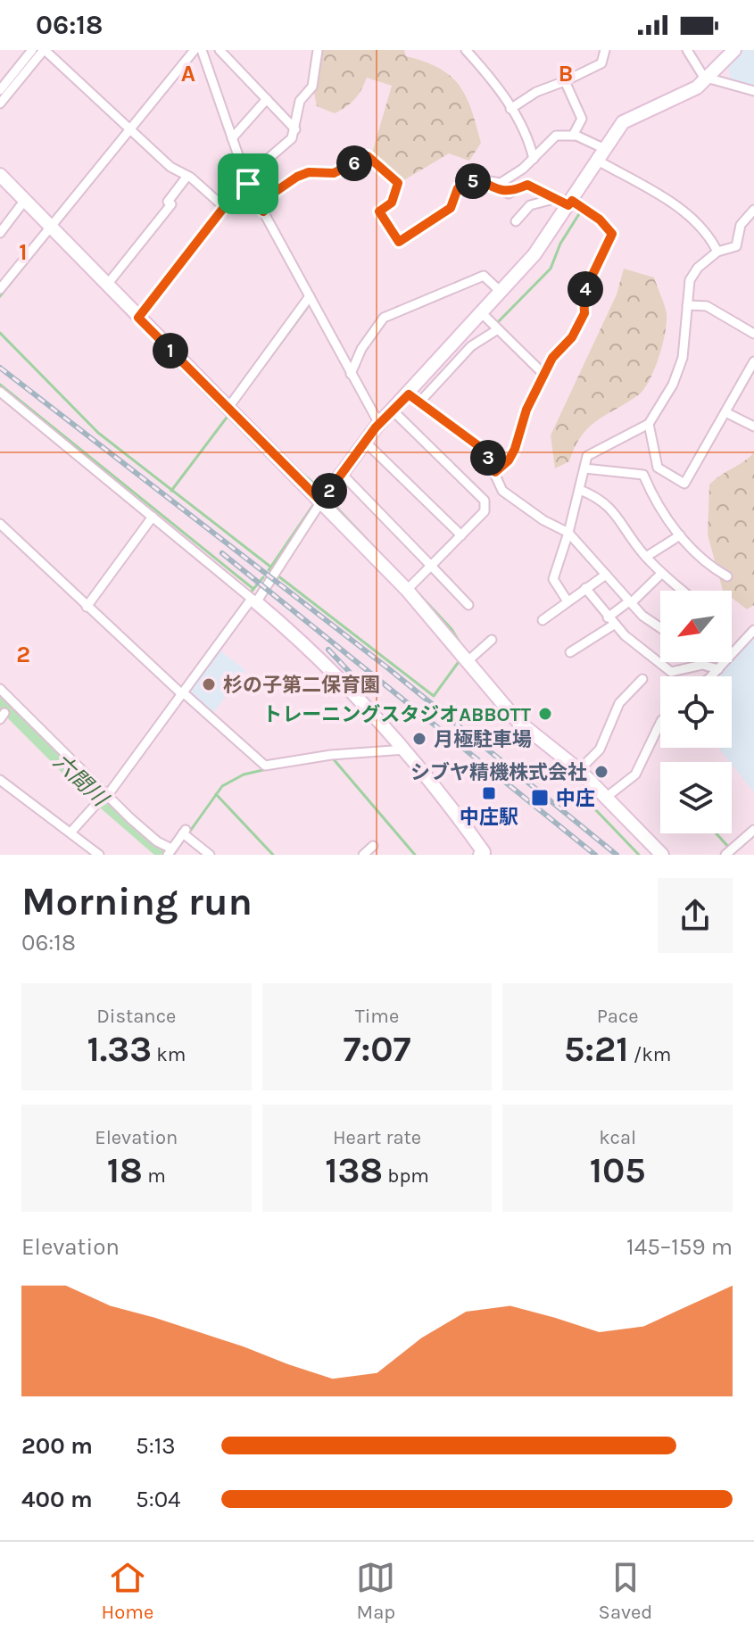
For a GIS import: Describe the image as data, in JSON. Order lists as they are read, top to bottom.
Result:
{
  "water": ["六間川"],
  "places": {
    "other": [
      "杉の子第二保育園",
      "トレーニングスタジオABBOTT",
      "月極駐車場",
      "シブヤ精機株式会社"
    ],
    "transit": ["中庄駅", "中庄"]
  },
  "north": "bottom left",
  "page": {
    "status": "06:18",
    "pins": [
      "6",
      "5",
      "4",
      "1",
      "3",
      "2"
    ],
    "heading": ["Morning run", "06:18"],
    "stats": [
      ["Distance", "1.33 km"],
      ["Time", "7:07"],
      ["Pace", "5:21 /km"],
      ["Elevation", "18 m"],
      ["Heart rate", "138 bpm"],
      ["kcal", "105"]
    ],
    "chart": ["Elevation", "145–159 m"],
    "list": [
      {
        "name": "200 m",
        "note": "5:13"
      },
      {
        "name": "400 m",
        "note": "5:04"
      }
    ],
    "tabs": ["Home", "Map", "Saved"]
  },
  "grid": {
    "columns": ["A", "B"],
    "rows": ["1", "2"]
  }
}
